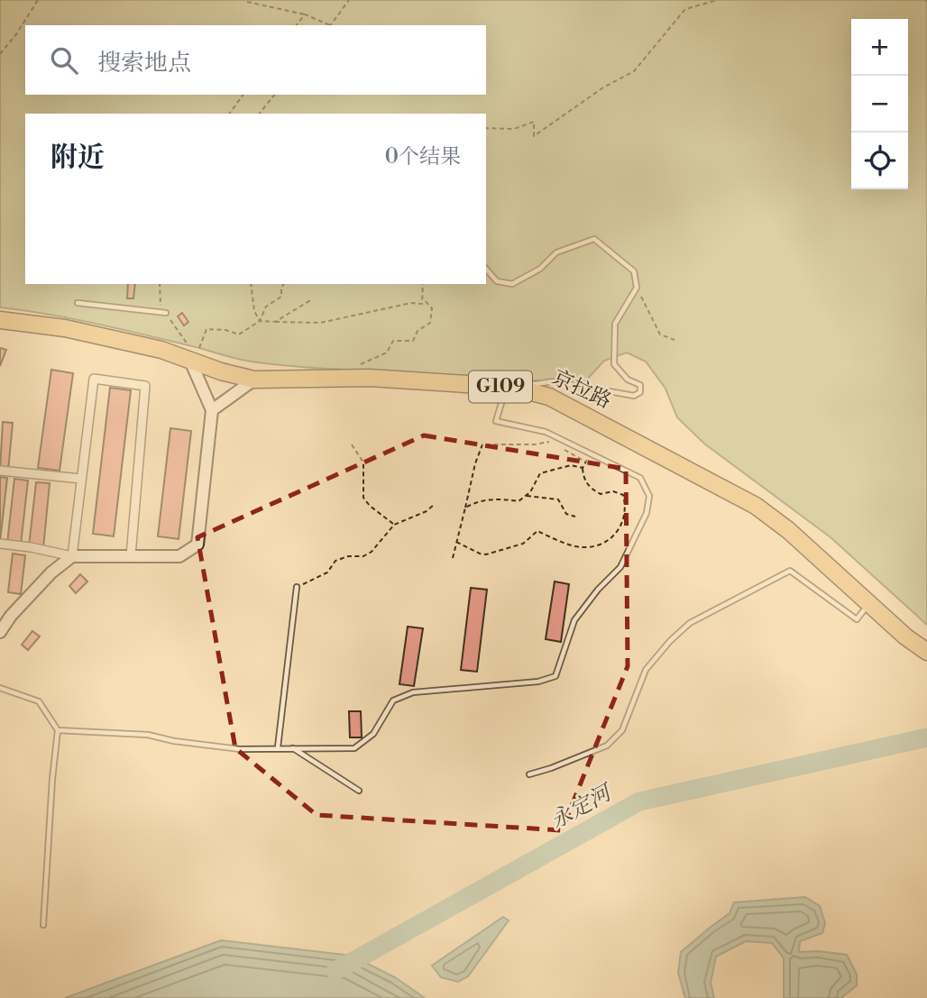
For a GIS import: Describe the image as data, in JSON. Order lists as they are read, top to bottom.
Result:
{
  "streets": {
    "highway": ["G109", "京拉路"]
  },
  "water": ["永定河"],
  "page": {
    "map_buttons": ["+", "−"],
    "search": "搜索地点",
    "heading": ["附近", "0个结果"]
  }
}
